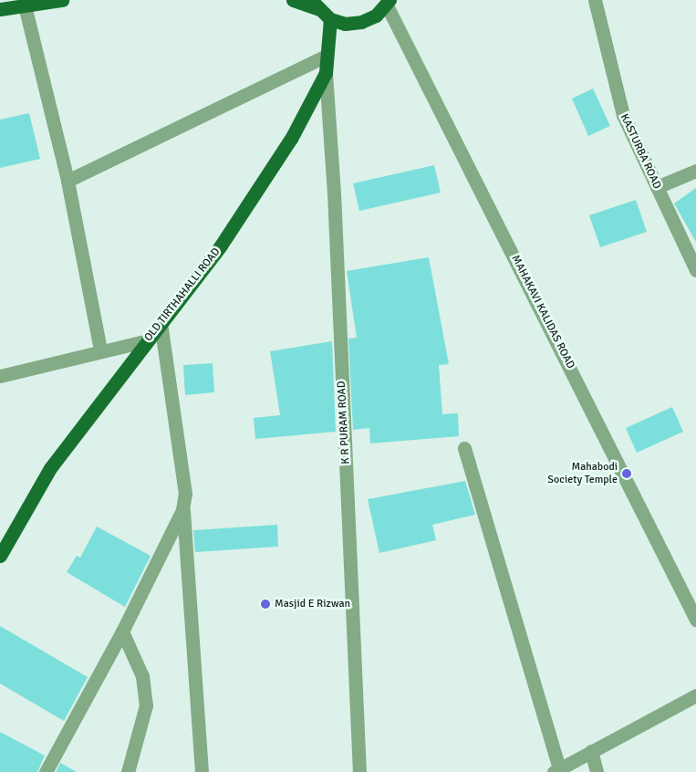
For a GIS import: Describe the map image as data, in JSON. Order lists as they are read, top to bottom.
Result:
{
  "streets": {
    "main road": ["OLD TIRTHAHALLI ROAD"],
    "street": ["KASTURBA ROAD", "MAHAKAVI KALIDAS ROAD", "K R PURAM ROAD"]
  },
  "crossings": [
    ["OLD TIRTHAHALLI ROAD", "K R PURAM ROAD"]
  ],
  "places": ["Mahabodi Society Temple", "Masjid E Rizwan"]
}
